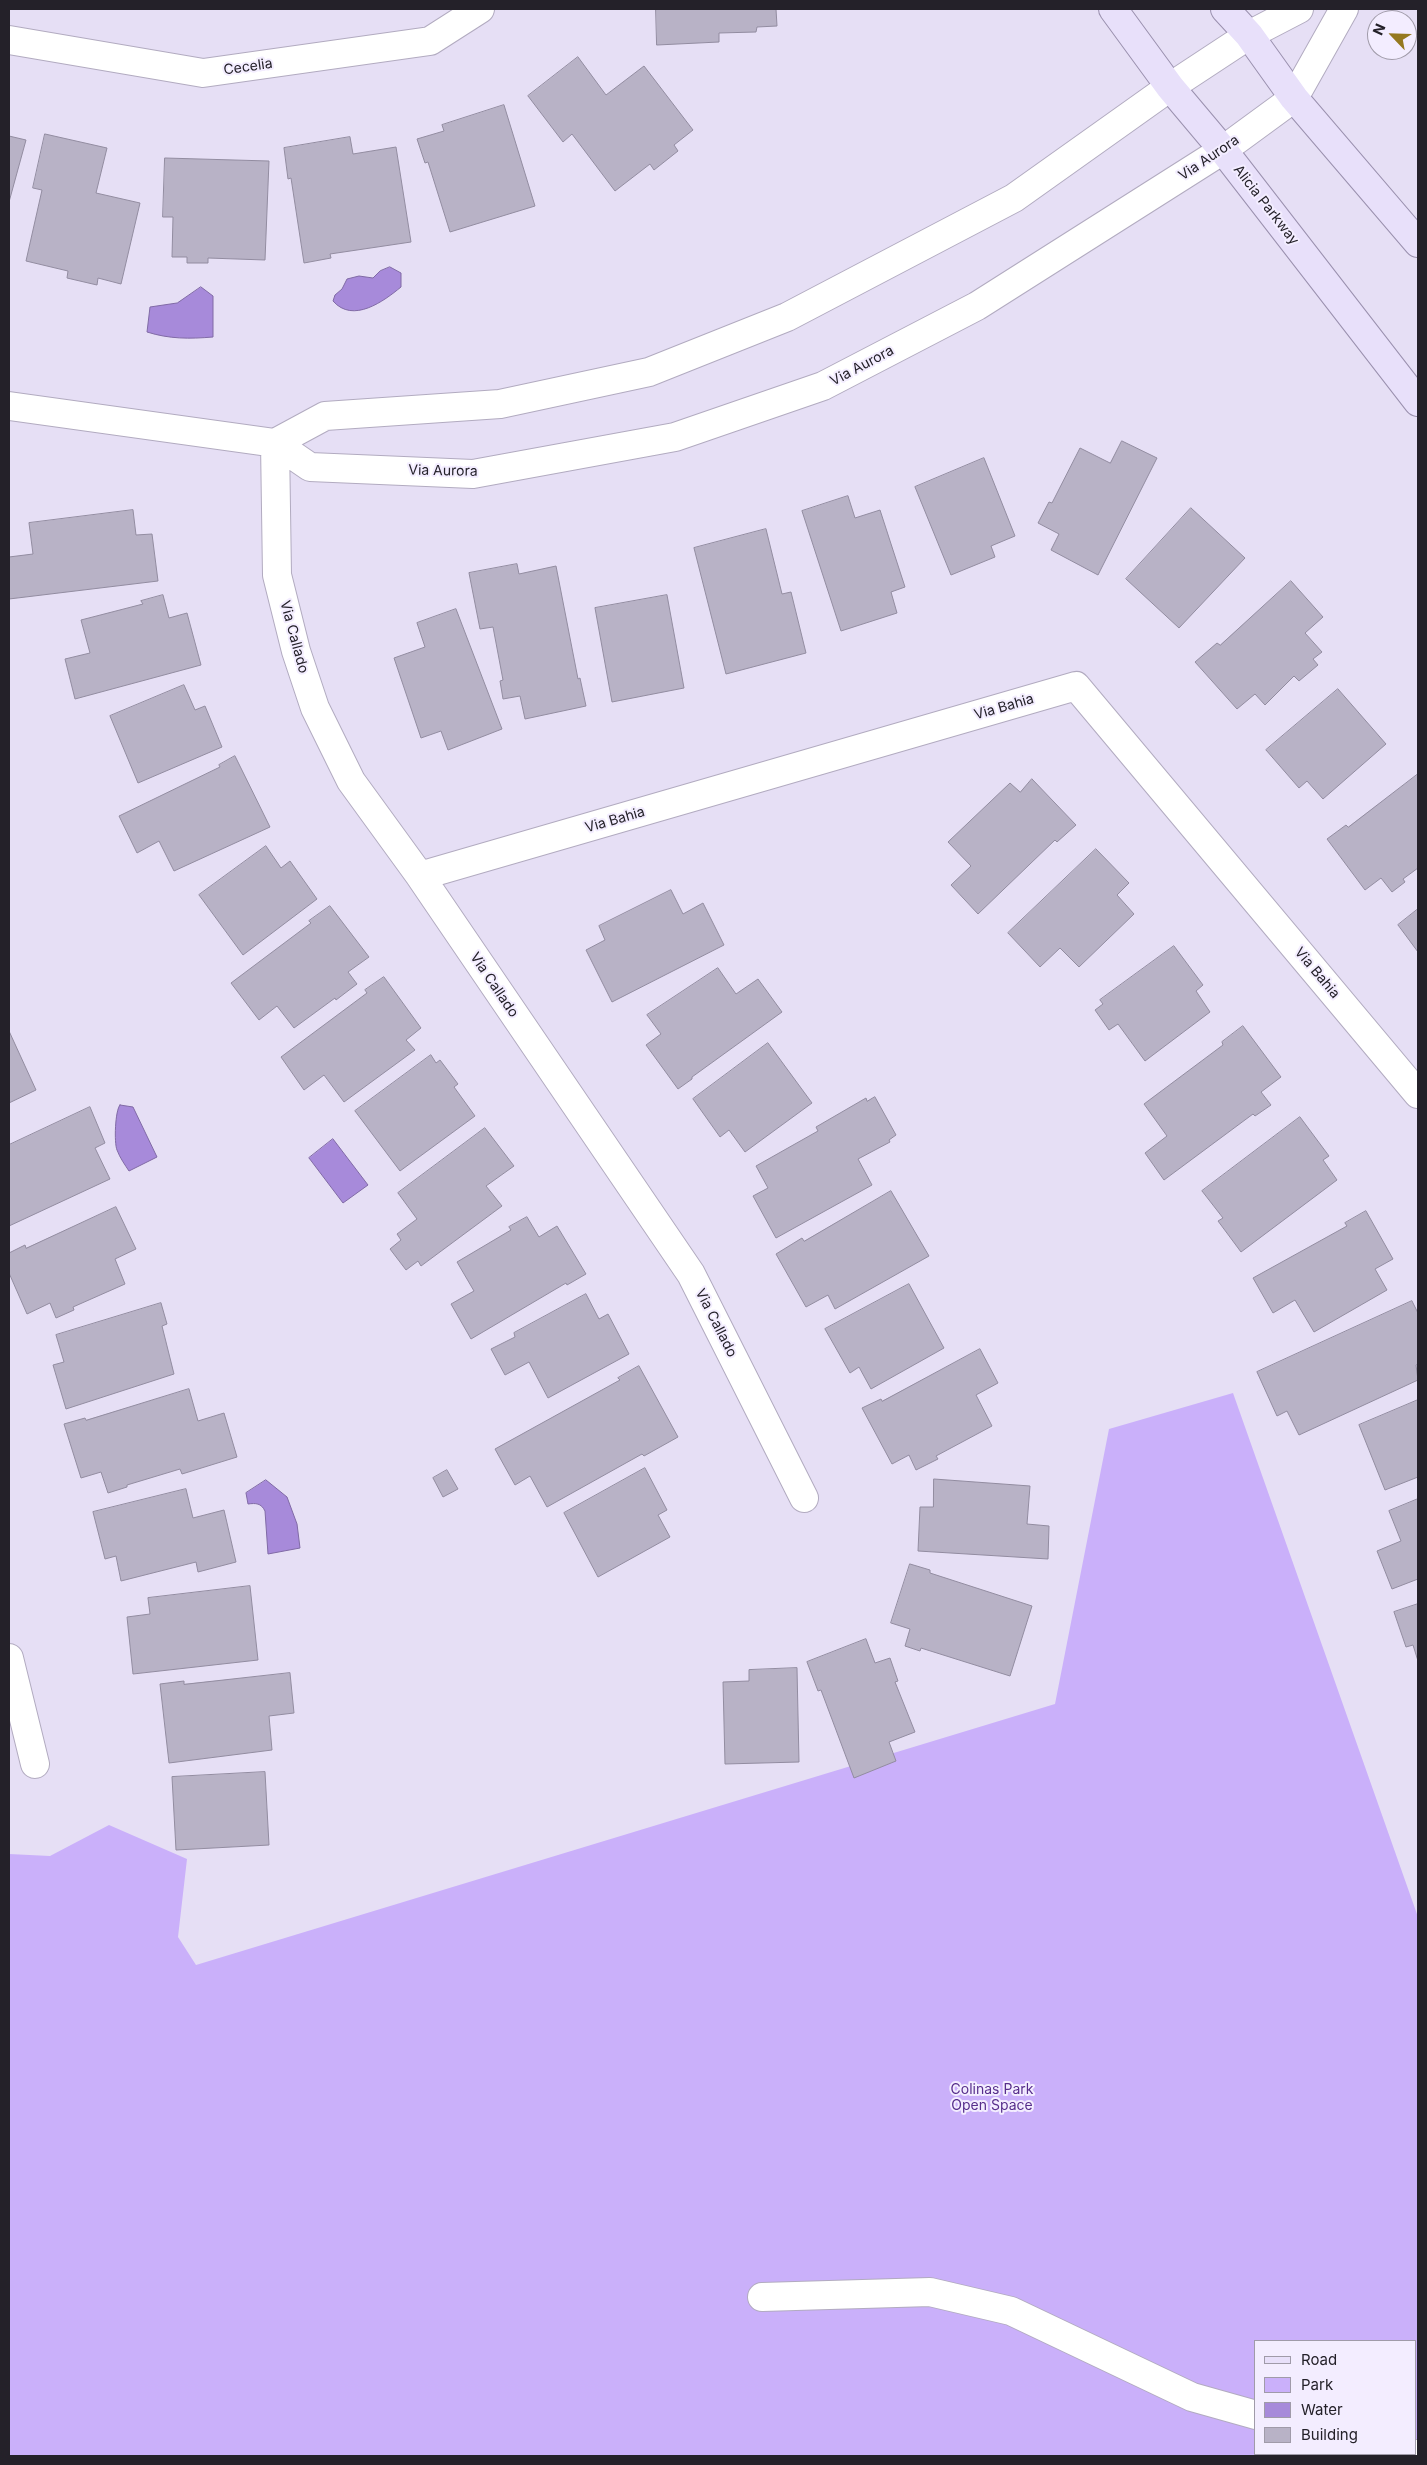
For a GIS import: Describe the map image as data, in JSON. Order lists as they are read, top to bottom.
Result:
{
  "streets": {
    "main road": ["Alicia Parkway"],
    "street": [
      "Cecelia",
      "Via Aurora",
      "Via Callado",
      "Via Bahia"
    ]
  },
  "crossings": [
    ["Via Aurora", "Alicia Parkway"],
    ["Via Aurora", "Via Callado"],
    ["Via Callado", "Via Bahia"]
  ],
  "parks": ["Colinas Park Open Space"],
  "legend": [
    "Road",
    "Park",
    "Water",
    "Building"
  ],
  "north": "top left"
}
